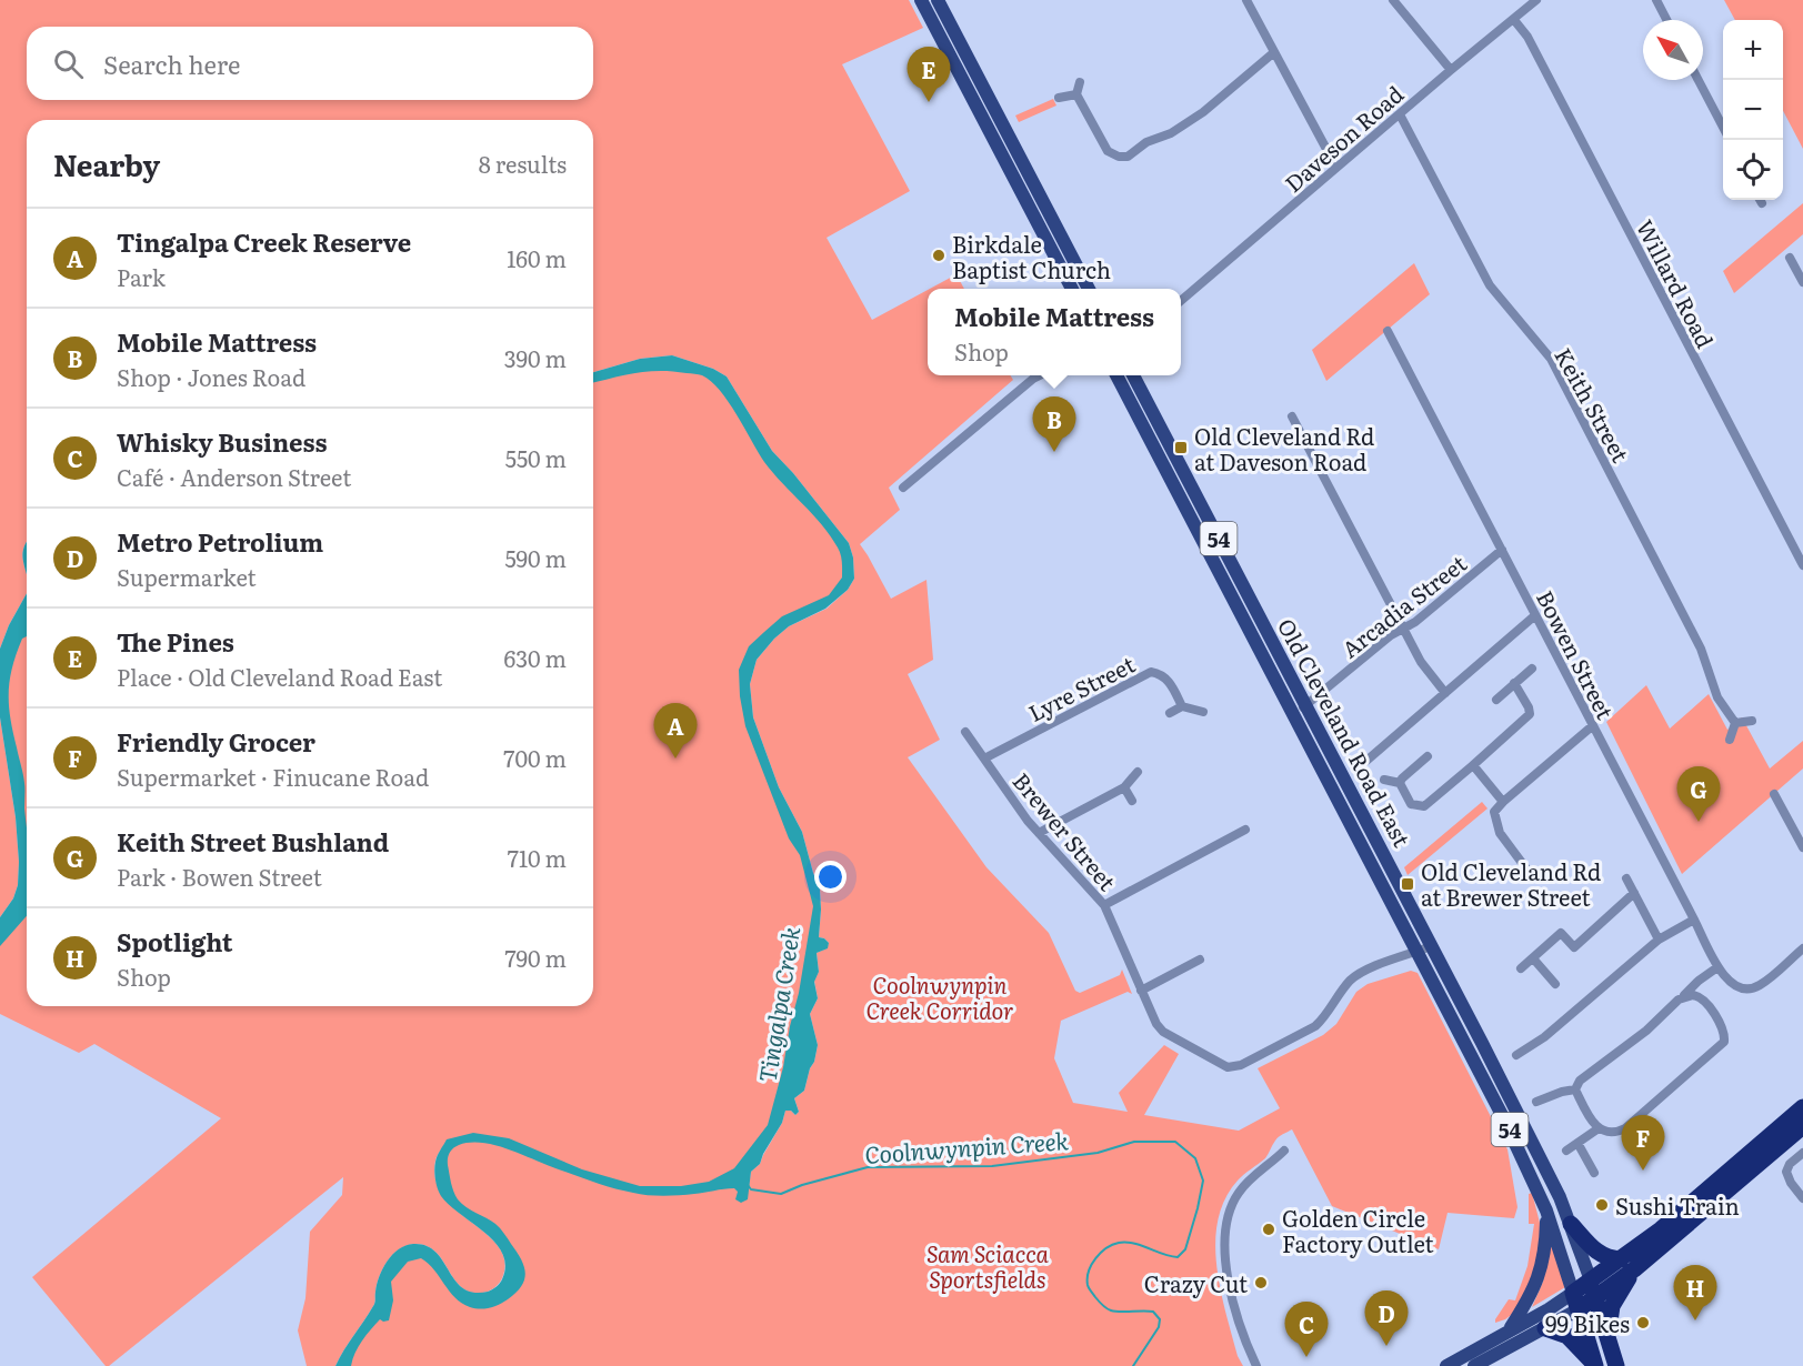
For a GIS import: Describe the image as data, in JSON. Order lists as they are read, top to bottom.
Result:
{
  "streets": {
    "highway": ["54", "Old Cleveland Road East"],
    "street": [
      "Daveson Road",
      "Willard Road",
      "Keith Street",
      "Arcadia Street",
      "Bowen Street",
      "Lyre Street",
      "Brewer Street"
    ]
  },
  "crossings": [
    ["Daveson Road", "Willard Road"],
    ["Daveson Road", "Keith Street"],
    ["54", "Old Cleveland Road East"],
    ["Arcadia Street", "Bowen Street"],
    ["Arcadia Street", "Old Cleveland Road East"],
    ["Lyre Street", "Brewer Street"],
    ["Old Cleveland Road East", "Brewer Street"]
  ],
  "water": ["Tingalpa Creek", "Coolnwynpin Creek"],
  "parks": ["Coolnwynpin Creek Corridor", "Sam Sciacca Sportsfields"],
  "places": {
    "other": [
      "Birkdale Baptist Church",
      "Sushi Train",
      "Golden Circle Factory Outlet",
      "Crazy Cut",
      "99 Bikes"
    ],
    "transit": ["Old Cleveland Rd at Daveson Road", "Old Cleveland Rd at Brewer Street"]
  },
  "north": "top left",
  "page": {
    "map_buttons": ["+", "−"],
    "search": "Search here",
    "pins": [
      "E",
      "B",
      "A",
      "G",
      "F",
      "H",
      "D",
      "C"
    ],
    "heading": ["Nearby", "8 results"],
    "list": [
      {
        "mark": "A",
        "name": "Tingalpa Creek Reserve",
        "note": "Park",
        "value": "160 m"
      },
      {
        "mark": "B",
        "name": "Mobile Mattress",
        "note": "Shop · Jones Road",
        "value": "390 m"
      },
      {
        "mark": "C",
        "name": "Whisky Business",
        "note": "Café · Anderson Street",
        "value": "550 m"
      },
      {
        "mark": "D",
        "name": "Metro Petrolium",
        "note": "Supermarket",
        "value": "590 m"
      },
      {
        "mark": "E",
        "name": "The Pines",
        "note": "Place · Old Cleveland Road East",
        "value": "630 m"
      },
      {
        "mark": "F",
        "name": "Friendly Grocer",
        "note": "Supermarket · Finucane Road",
        "value": "700 m"
      },
      {
        "mark": "G",
        "name": "Keith Street Bushland",
        "note": "Park · Bowen Street",
        "value": "710 m"
      },
      {
        "mark": "H",
        "name": "Spotlight",
        "note": "Shop",
        "value": "790 m"
      }
    ],
    "popup": ["Mobile Mattress", "Shop"]
  }
}
